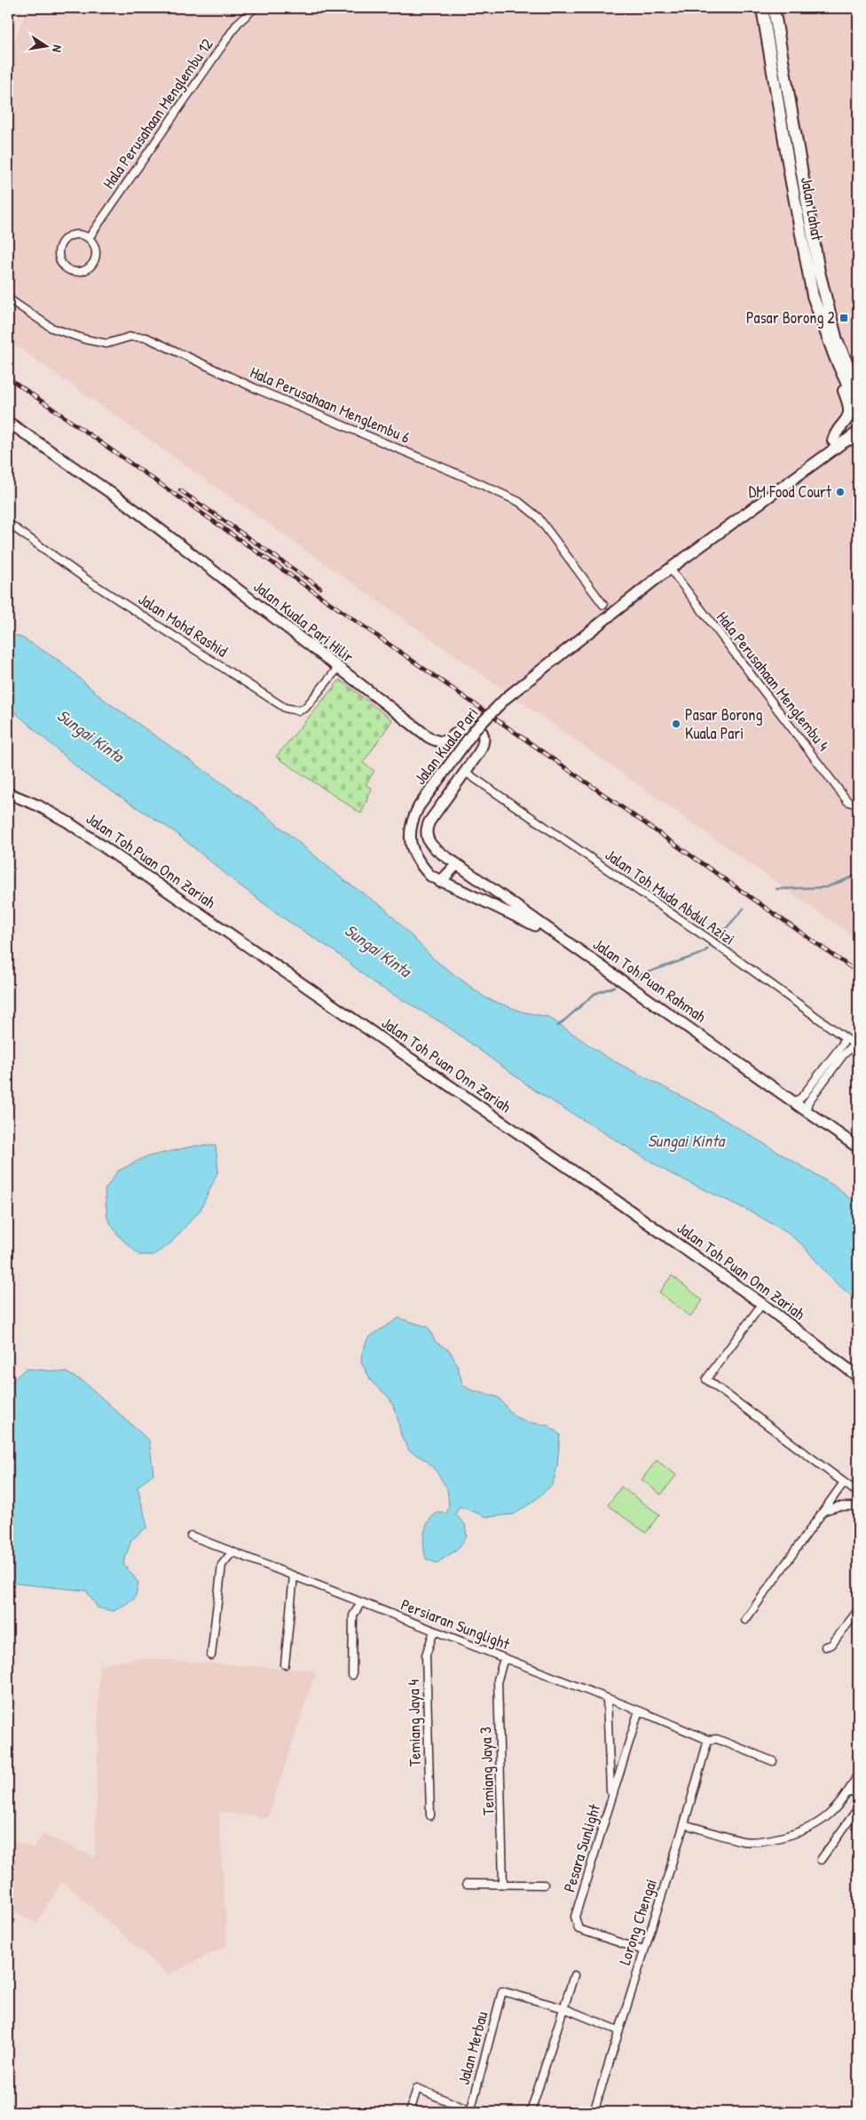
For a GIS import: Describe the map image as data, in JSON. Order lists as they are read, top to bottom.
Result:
{
  "streets": {
    "main road": ["Jalan Lahat"],
    "street": [
      "Hala Perusahaan Menglembu 12",
      "Hala Perusahaan Menglembu 6",
      "Jalan Kuala Pari Hilir",
      "Jalan Mohd Rashid",
      "Hala Perusahaan Menglembu 4",
      "Jalan Kuala Pari",
      "Jalan Toh Puan Onn Zariah",
      "Jalan Toh Muda Abdul Azizi",
      "Jalan Toh Puan Rahmah",
      "Persiaran Sunglight",
      "Temiang Jaya 4",
      "Temiang Jaya 3",
      "Pesara Sunlight",
      "Lorong Chengai",
      "Jalan Merbau"
    ]
  },
  "crossings": [
    ["Jalan Kuala Pari Hilir", "Jalan Mohd Rashid"],
    ["Jalan Kuala Pari Hilir", "Jalan Toh Muda Abdul Azizi"],
    ["Jalan Kuala Pari Hilir", "Jalan Toh Puan Rahmah"],
    ["Hala Perusahaan Menglembu 4", "Jalan Kuala Pari"],
    ["Jalan Kuala Pari", "Jalan Toh Puan Rahmah"],
    ["Persiaran Sunglight", "Temiang Jaya 4"],
    ["Persiaran Sunglight", "Temiang Jaya 3"],
    ["Persiaran Sunglight", "Pesara Sunlight"],
    ["Persiaran Sunglight", "Lorong Chengai"],
    ["Pesara Sunlight", "Lorong Chengai"]
  ],
  "water": ["Sungai Kinta"],
  "places": {
    "transit": ["Pasar Borong 2"],
    "other": ["DM Food Court", "Pasar Borong Kuala Pari"]
  },
  "north": "right"
}
